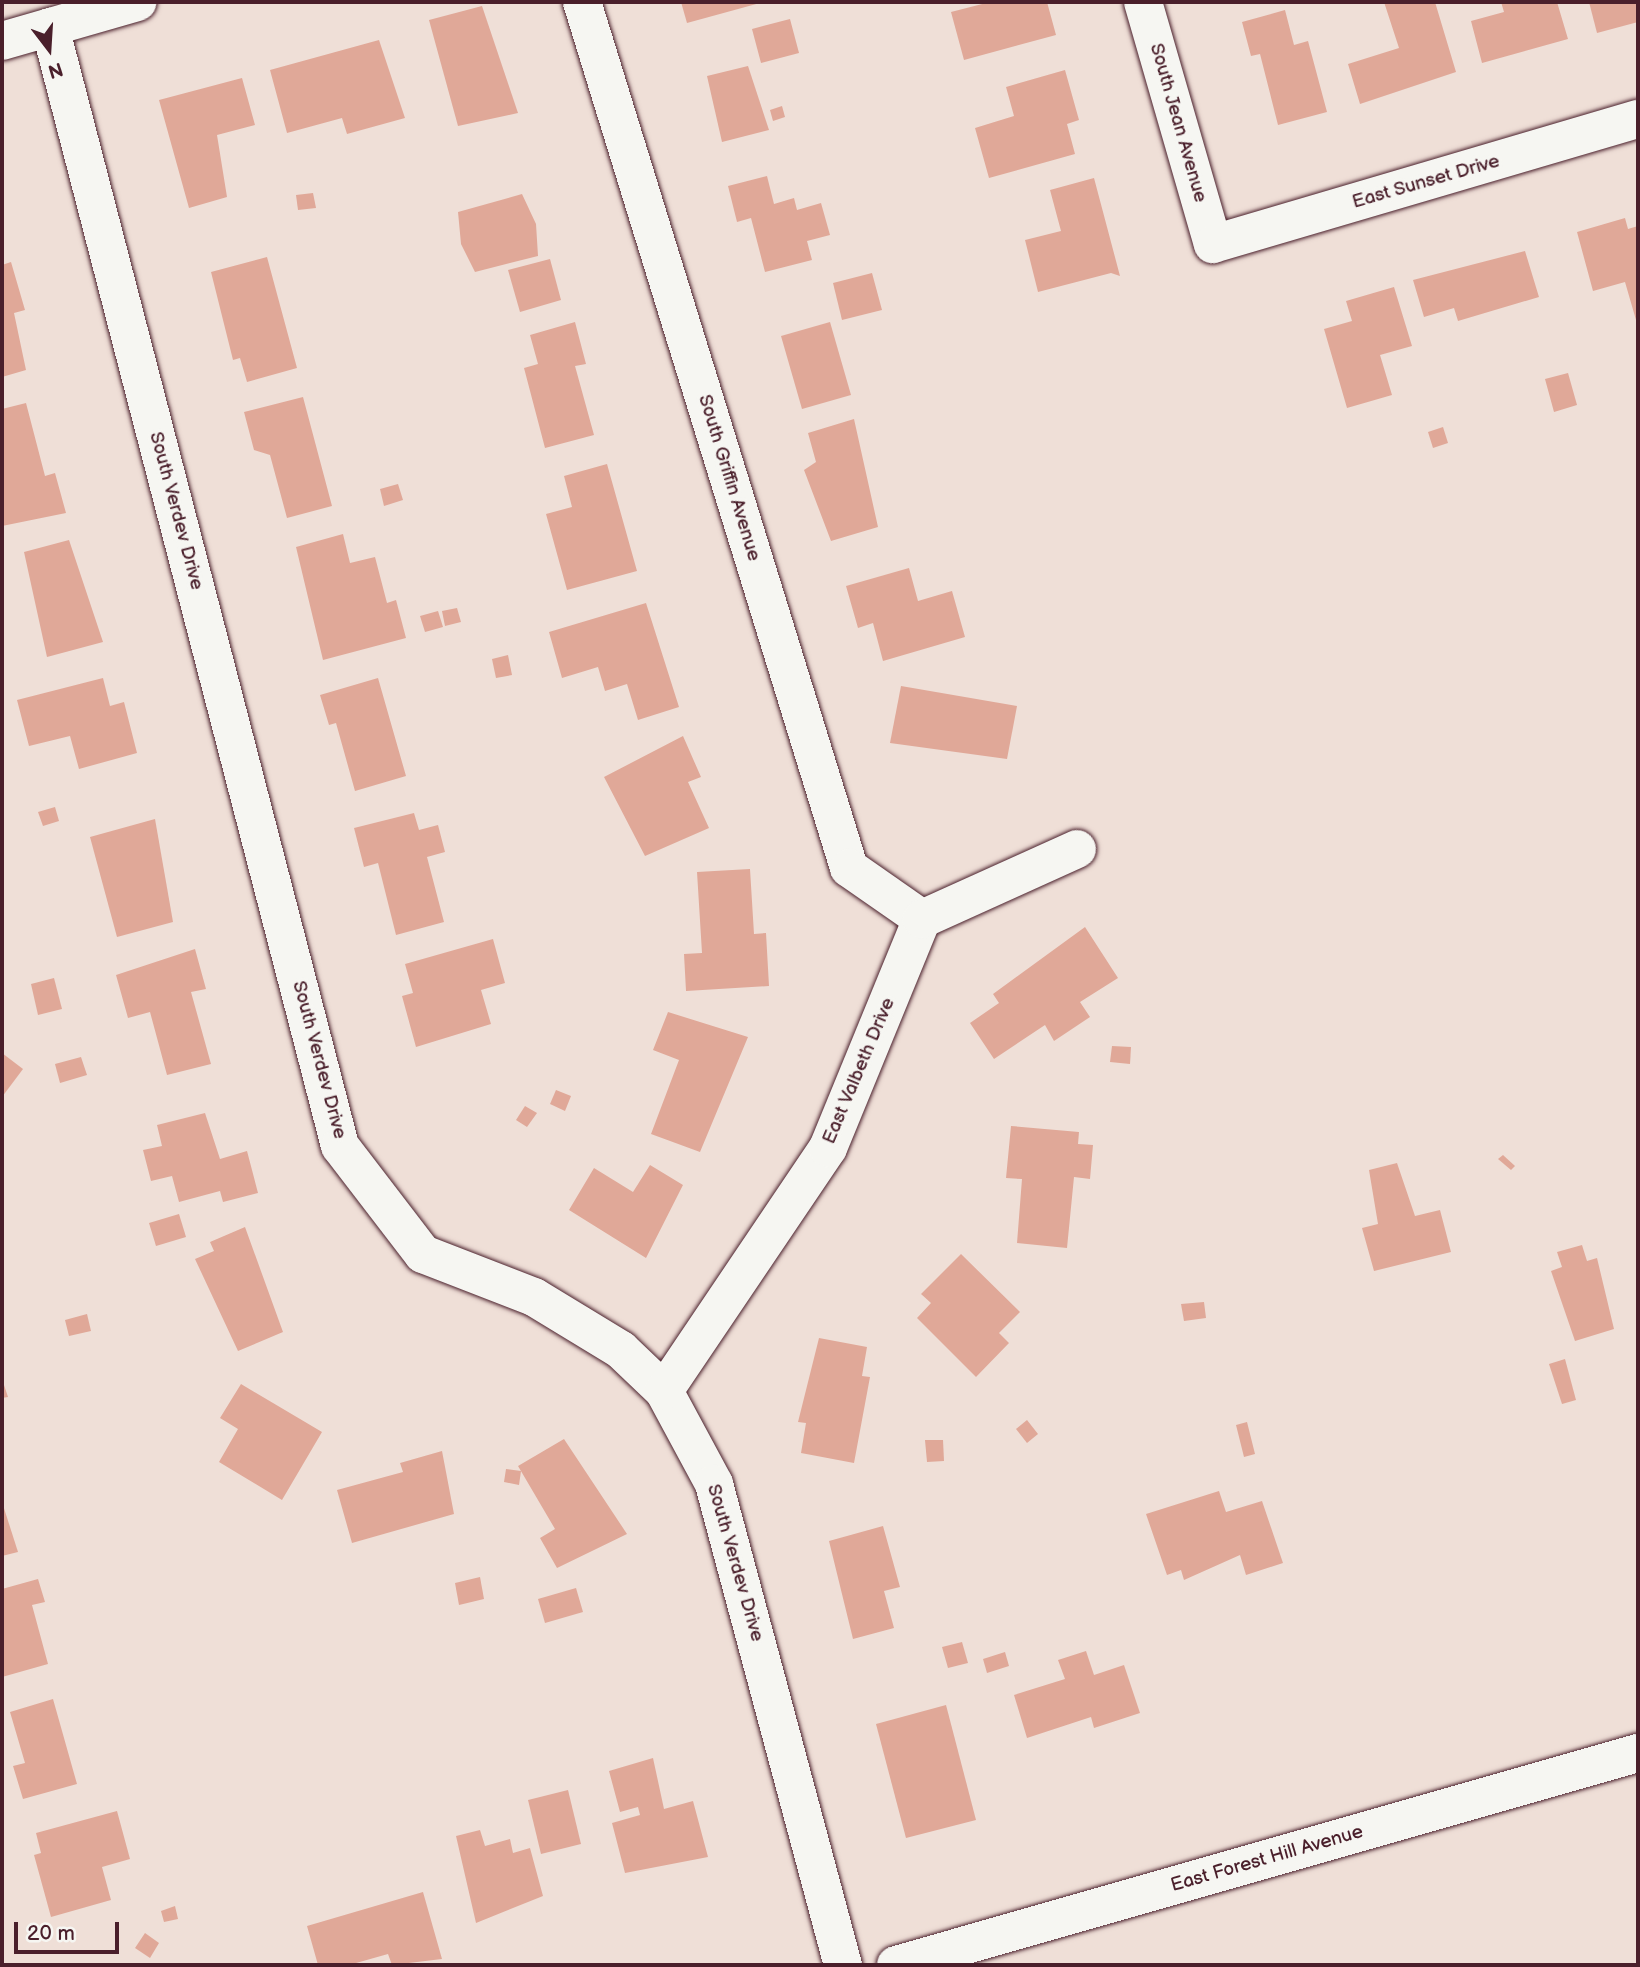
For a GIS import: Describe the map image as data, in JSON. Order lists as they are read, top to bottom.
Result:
{
  "streets": {
    "street": [
      "South Jean Avenue",
      "East Sunset Drive",
      "South Griffin Avenue",
      "South Verdev Drive",
      "East Valbeth Drive",
      "East Forest Hill Avenue"
    ]
  },
  "crossings": [
    ["South Jean Avenue", "East Sunset Drive"],
    ["South Griffin Avenue", "East Valbeth Drive"],
    ["South Verdev Drive", "East Valbeth Drive"]
  ],
  "scale_bar": "20 m",
  "north": "bottom"
}
